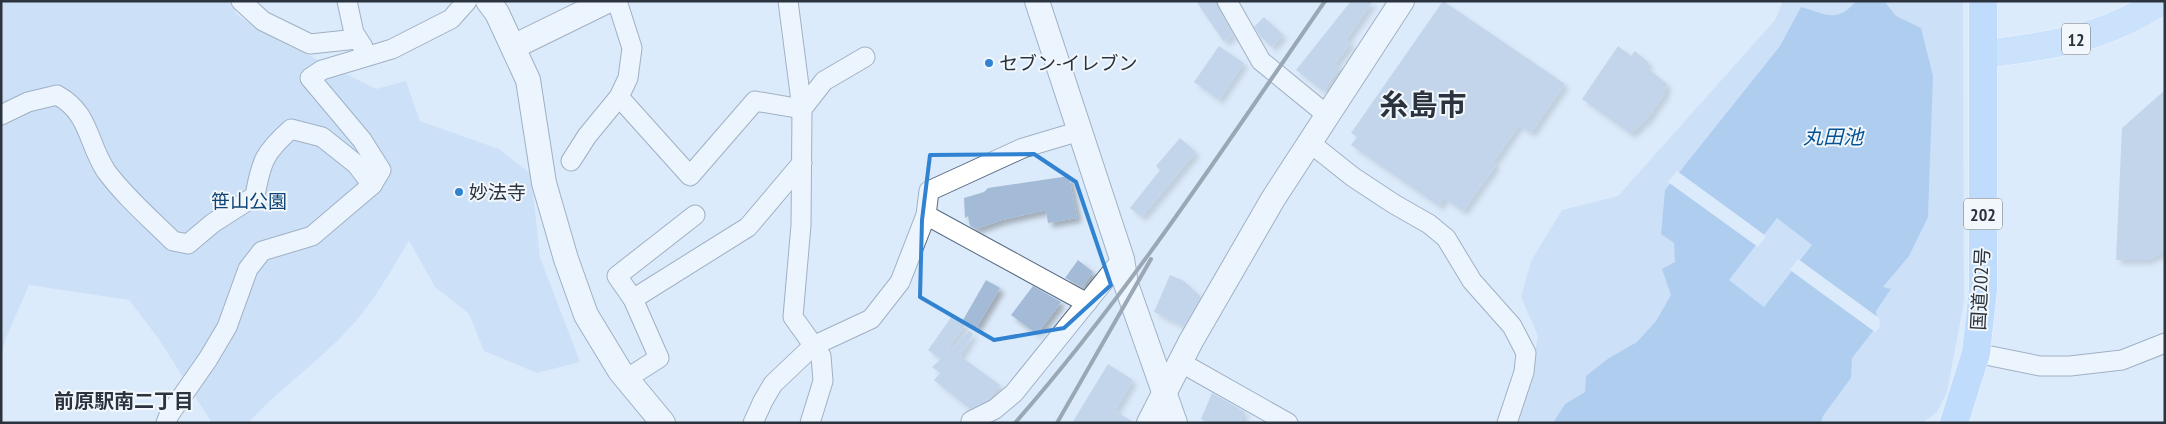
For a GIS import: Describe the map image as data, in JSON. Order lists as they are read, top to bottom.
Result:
{
  "streets": {
    "highway": ["202", "国道202号"],
    "main road": ["12"]
  },
  "crossings": [
    ["12", "国道202号"]
  ],
  "districts": ["糸島市", "前原駅南二丁目"],
  "water": ["丸田池"],
  "parks": ["笹山公園"],
  "places": ["セブン-イレブン", "妙法寺"]
}
